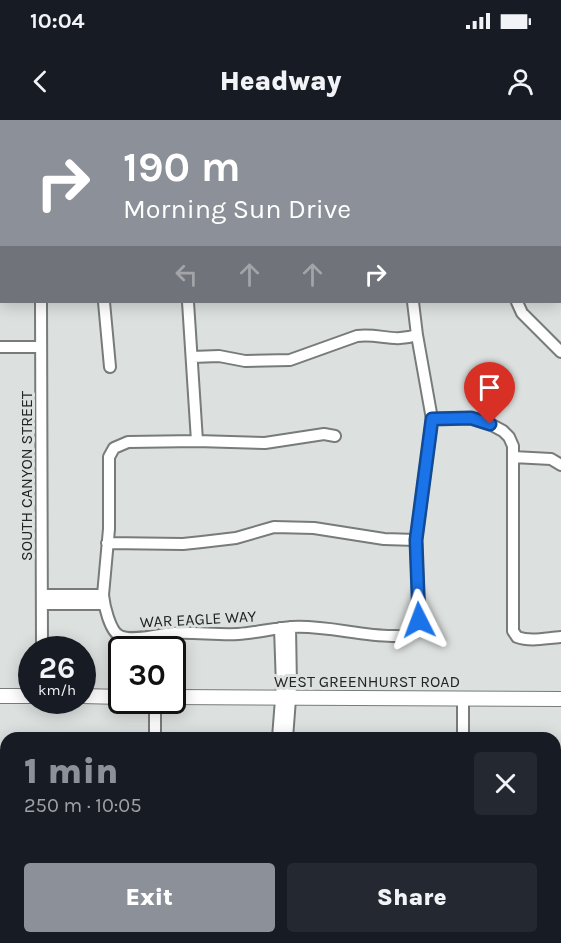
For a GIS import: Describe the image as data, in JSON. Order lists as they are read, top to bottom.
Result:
{
  "streets": {
    "main road": ["WEST GREENHURST ROAD"],
    "street": ["SOUTH CANYON STREET", "WAR EAGLE WAY"]
  },
  "crossings": [
    ["WAR EAGLE WAY", "WEST GREENHURST ROAD"]
  ],
  "page": {
    "status": "10:04",
    "header": "Headway",
    "turn": ["190 m", "Morning Sun Drive"],
    "speed": "26 km/h",
    "limit": "30",
    "heading": ["1 min", "250 m · 10:05"],
    "buttons": ["Exit", "Share"]
  }
}
